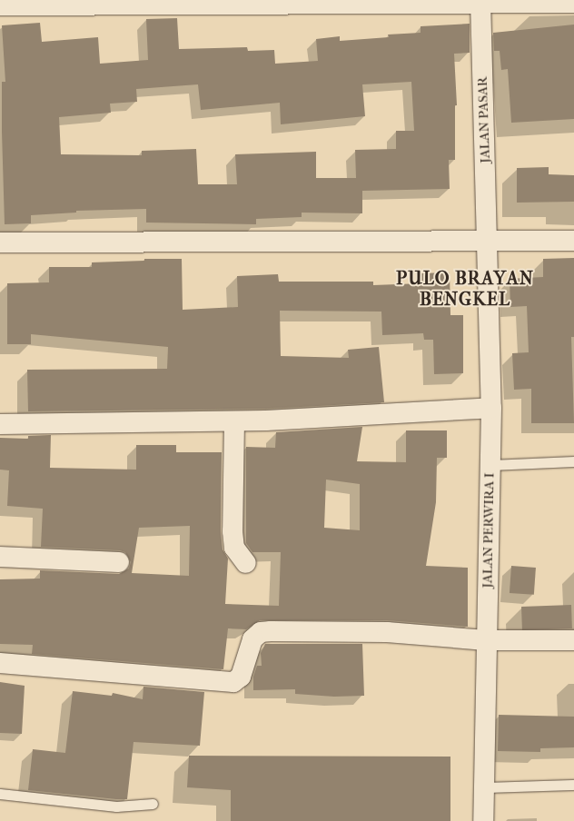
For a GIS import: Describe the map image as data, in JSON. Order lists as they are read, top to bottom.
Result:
{
  "streets": {
    "street": ["JALAN PASAR", "JALAN PERWIRA I"]
  },
  "crossings": [
    ["JALAN PASAR", "JALAN PERWIRA I"]
  ],
  "districts": ["PULO BRAYAN BENGKEL"]
}
